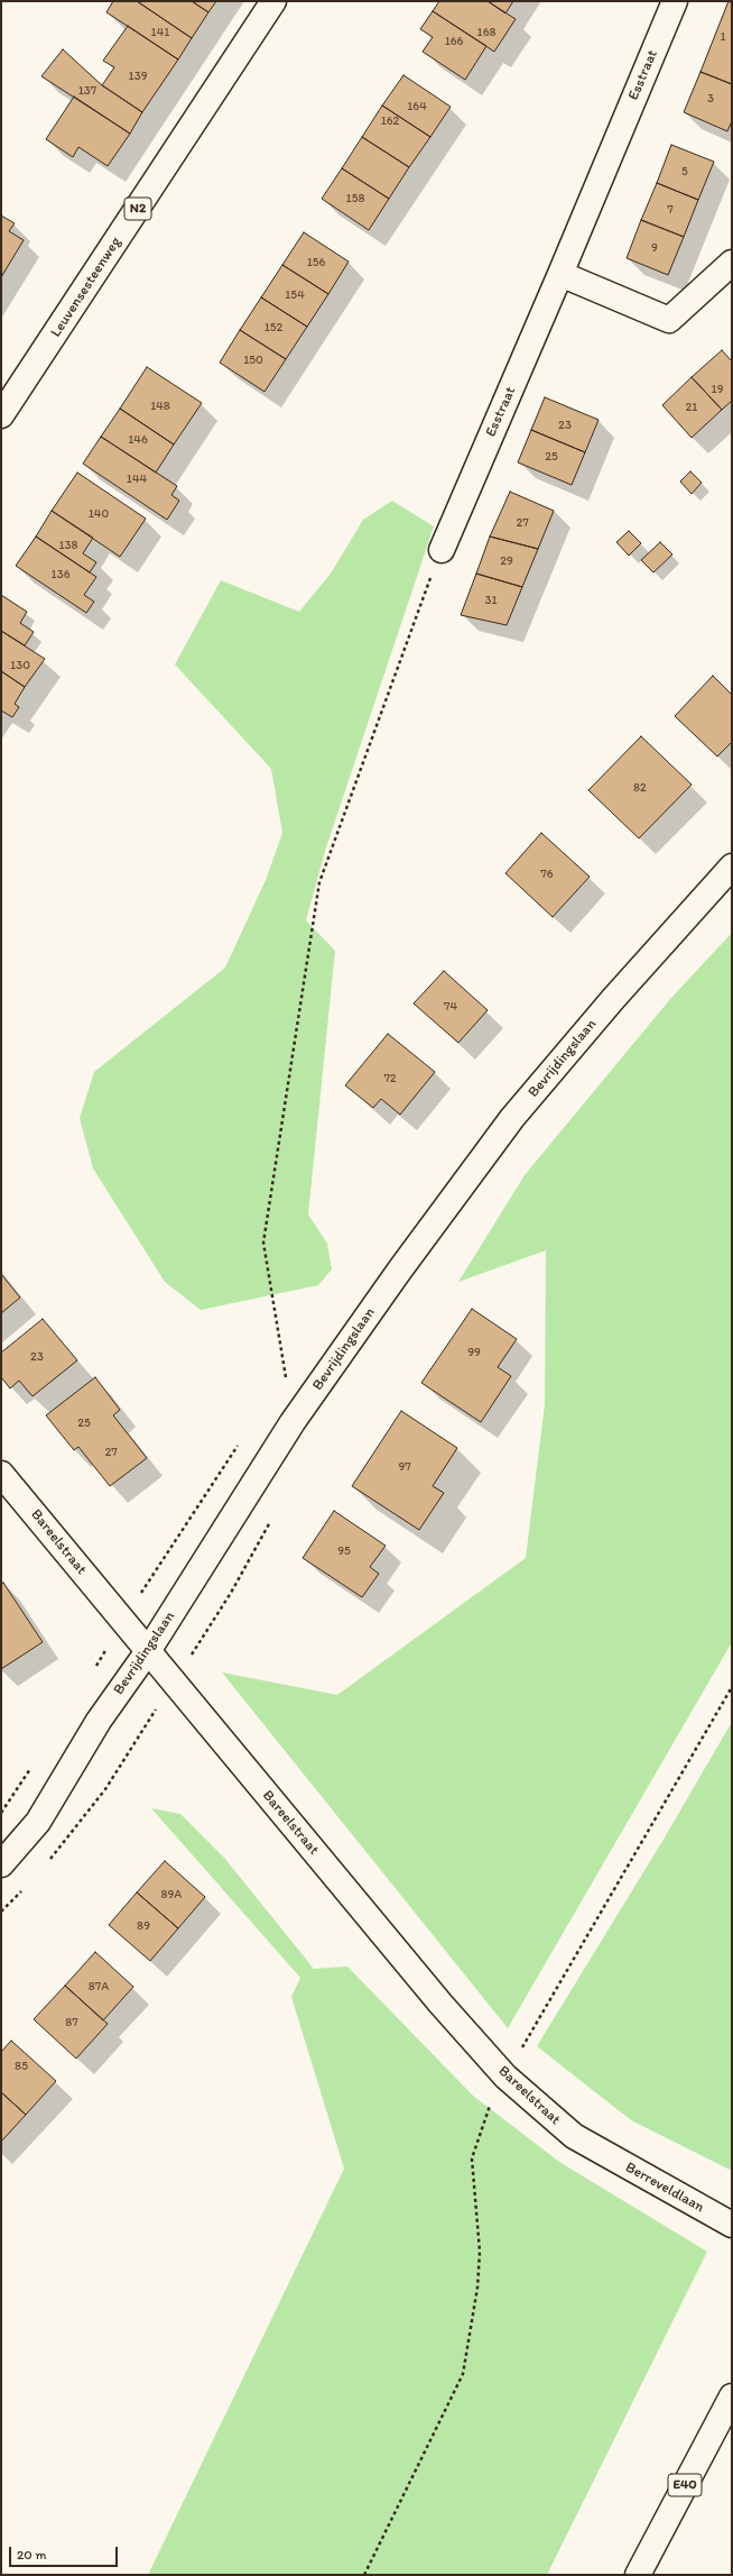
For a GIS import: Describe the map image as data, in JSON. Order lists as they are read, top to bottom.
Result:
{
  "streets": {
    "main road": [
      "Esstraat",
      "N2",
      "Leuvensesteenweg",
      "Bevrijdingslaan",
      "Bareelstraat",
      "Berreveldlaan",
      "E40"
    ]
  },
  "crossings": [
    ["Bevrijdingslaan", "Bareelstraat"],
    ["Bareelstraat", "Berreveldlaan"]
  ],
  "house_numbers": [
    "141",
    "168",
    "1",
    "166",
    "139",
    "137",
    "3",
    "164",
    "162",
    "5",
    "158",
    "7",
    "9",
    "156",
    "154",
    "152",
    "150",
    "19",
    "148",
    "21",
    "23",
    "146",
    "25",
    "144",
    "140",
    "27",
    "138",
    "29",
    "136",
    "31",
    "130",
    "82",
    "76",
    "74",
    "72",
    "99",
    "23",
    "25",
    "27",
    "97",
    "95",
    "89A",
    "89",
    "87A",
    "87",
    "85"
  ],
  "scale_bar": "20 m"
}
